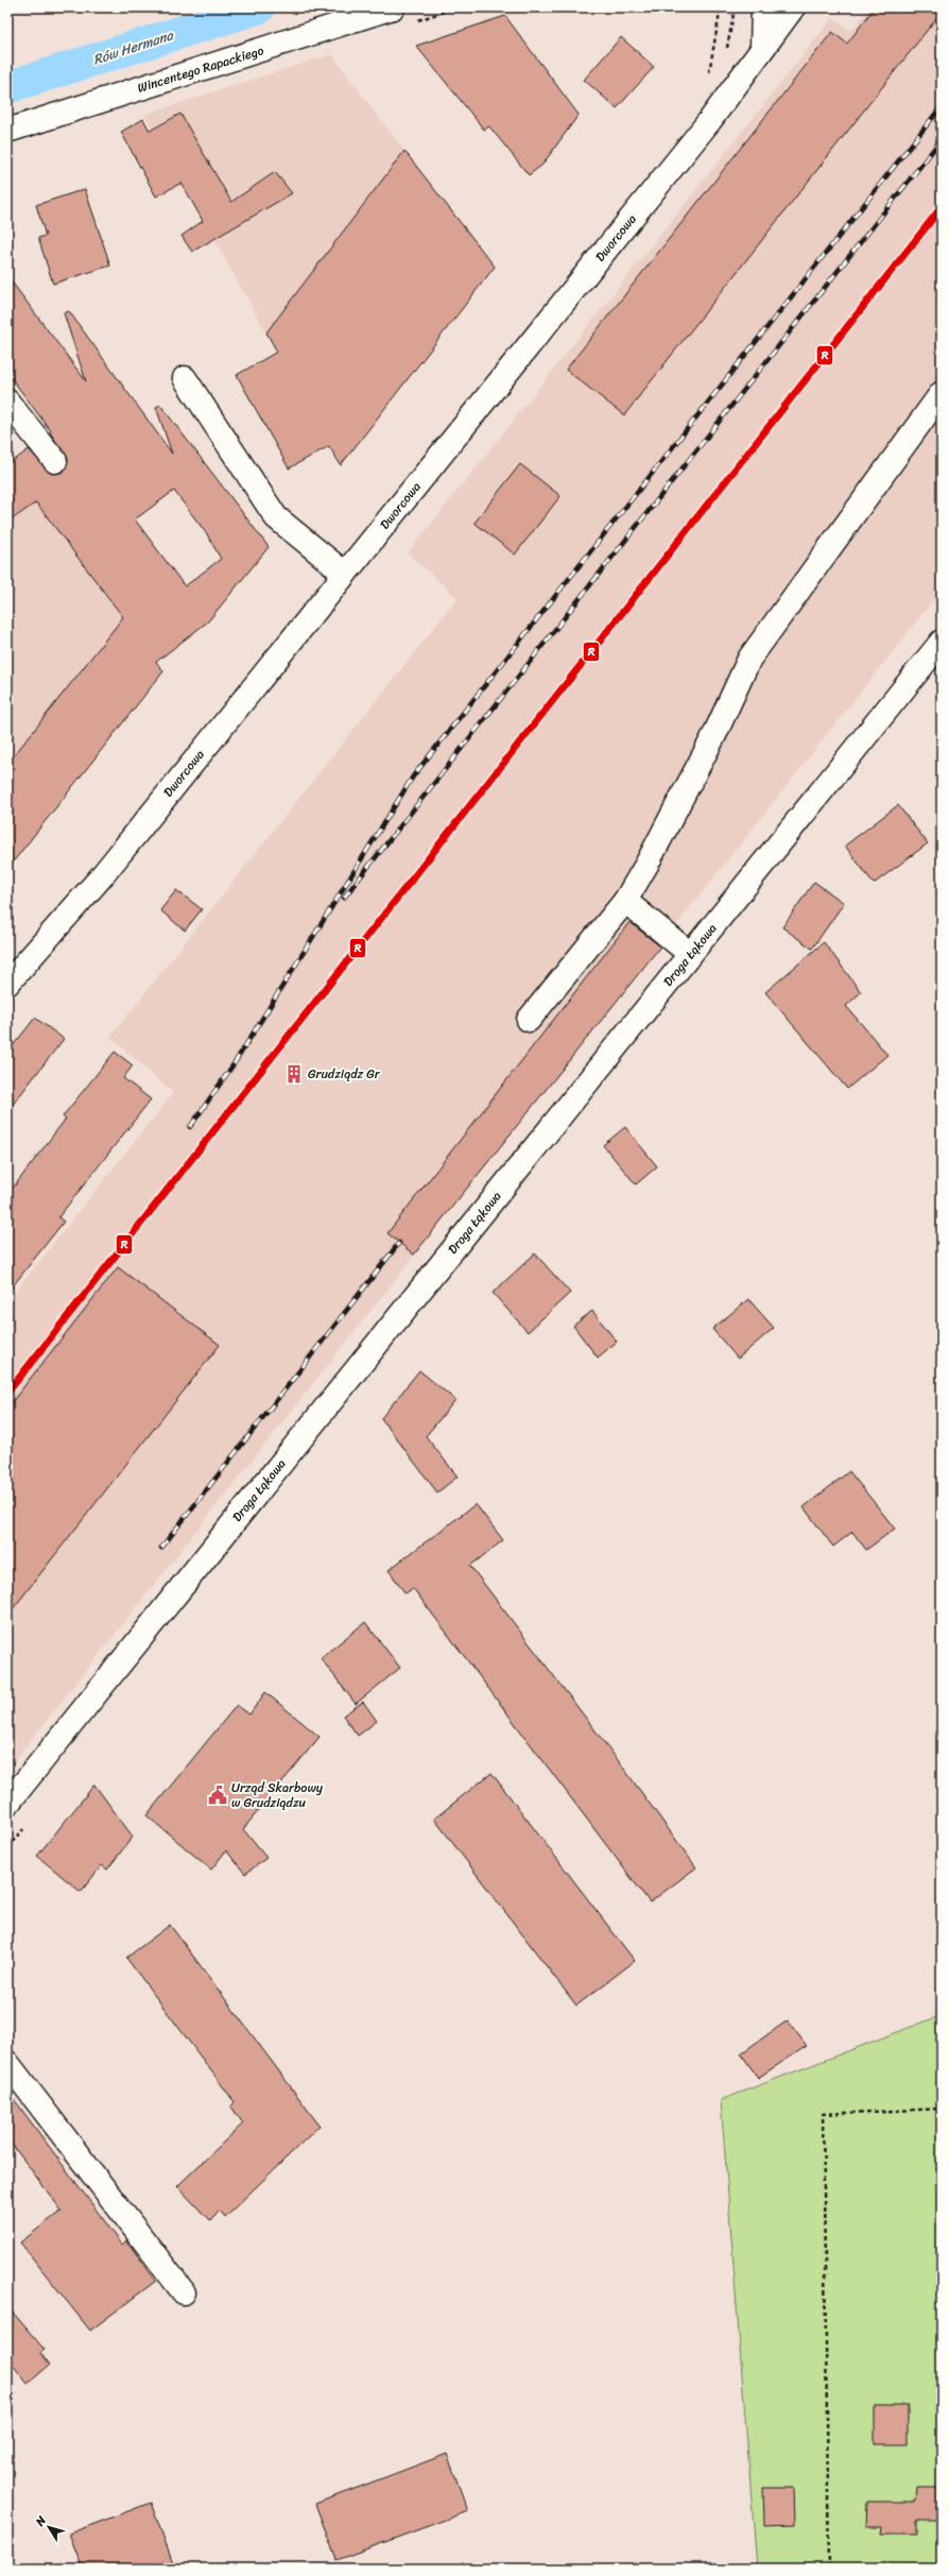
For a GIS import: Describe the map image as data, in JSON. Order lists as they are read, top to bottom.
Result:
{
  "streets": {
    "street": ["Wincentego Rapackiego", "Dworcowa", "Droga Łąkowa"]
  },
  "water": ["Rów Hermana"],
  "places": {
    "building": ["Grudziądz Gr"],
    "public building": ["Urząd Skarbowy w Grudziądzu"]
  },
  "lines": ["transit line R"],
  "north": "top left"
}
